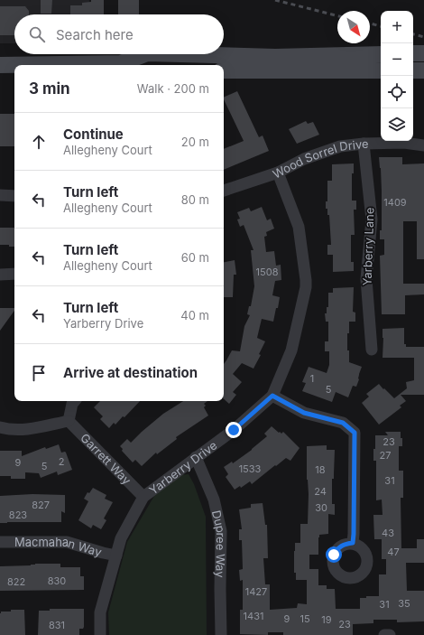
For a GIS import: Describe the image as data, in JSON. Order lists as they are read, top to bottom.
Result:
{
  "streets": {
    "street": [
      "Wood Sorrel Drive",
      "Yarberry Lane",
      "Garrett Way",
      "Yarberry Drive",
      "Dupree Way",
      "Macmahan Way"
    ]
  },
  "crossings": [
    ["Wood Sorrel Drive", "Yarberry Lane"],
    ["Wood Sorrel Drive", "Yarberry Drive"],
    ["Garrett Way", "Yarberry Drive"],
    ["Yarberry Drive", "Dupree Way"],
    ["Yarberry Drive", "Macmahan Way"]
  ],
  "house_numbers": [
    "1409",
    "1508",
    "1",
    "5",
    "23",
    "27",
    "2",
    "9",
    "5",
    "1533",
    "18",
    "31",
    "24",
    "827",
    "30",
    "823",
    "43",
    "47",
    "830",
    "822",
    "1427",
    "35",
    "31",
    "1431",
    "9",
    "15",
    "19",
    "23",
    "831"
  ],
  "north": "bottom right",
  "page": {
    "map_buttons": ["+", "−"],
    "search": "Search here",
    "heading": ["3 min", "Walk · 200 m"],
    "list": [
      ["Continue", "Allegheny Court", "20 m"],
      ["Turn left", "Allegheny Court", "80 m"],
      ["Turn left", "Allegheny Court", "60 m"],
      ["Turn left", "Yarberry Drive", "40 m"],
      "Arrive at destination"
    ]
  }
}
